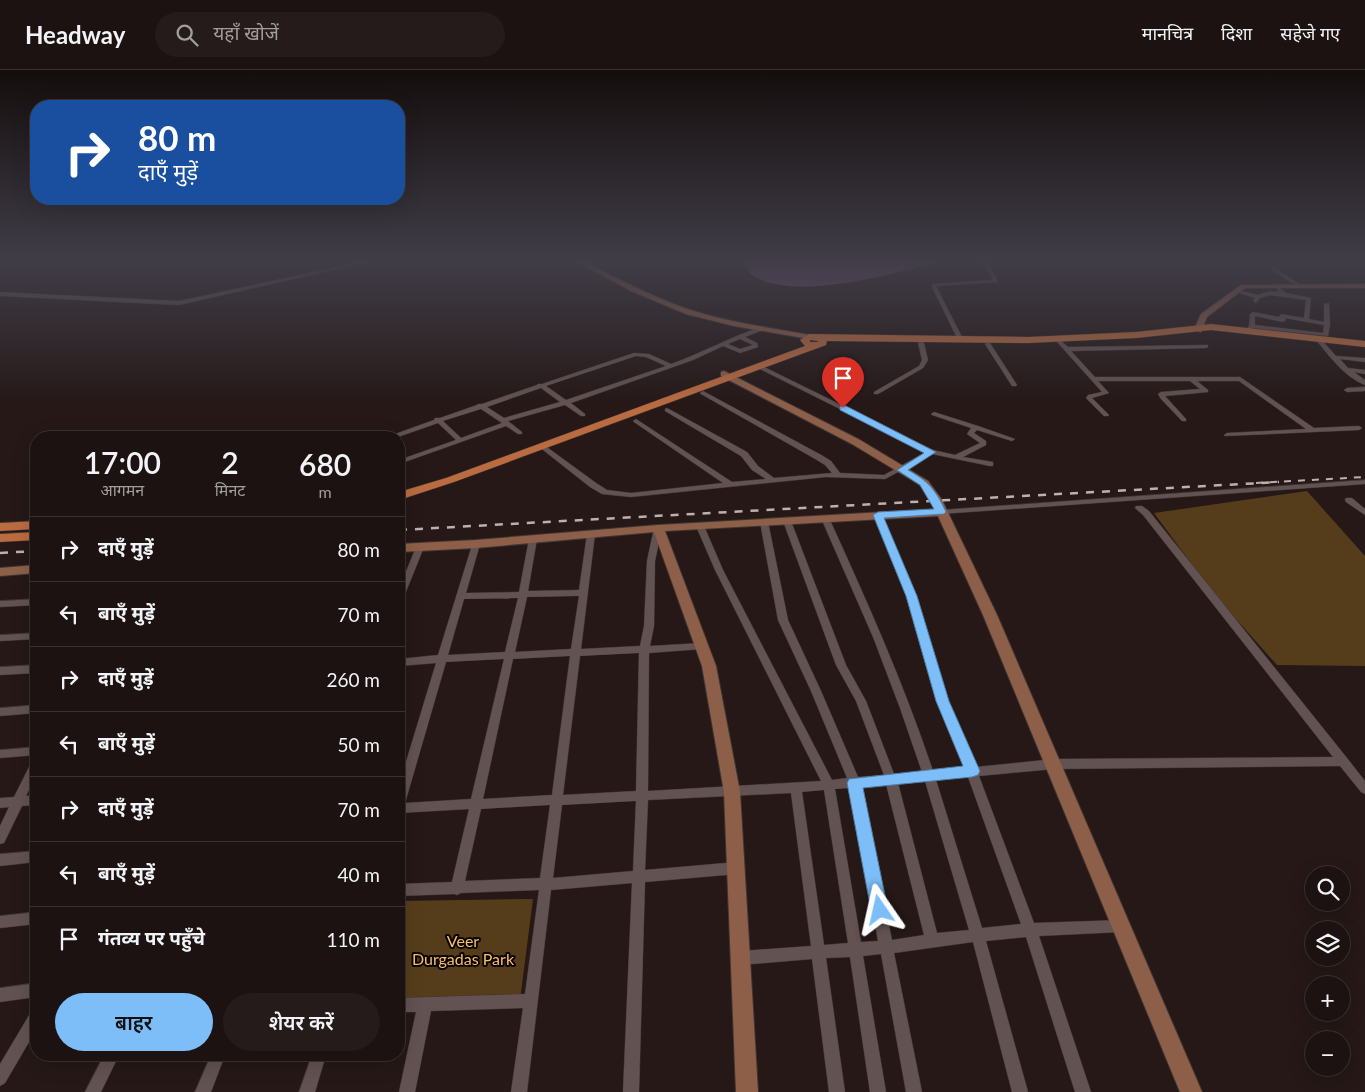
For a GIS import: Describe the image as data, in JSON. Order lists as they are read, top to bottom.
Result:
{
  "parks": ["Veer Durgadas Park"],
  "page": {
    "header": "Headway",
    "search": "यहाँ खोजें",
    "nav": ["मानचित्र", "दिशा", "सहेजे गए"],
    "turn": ["80 m", "दाएँ मुड़ें"],
    "eta": [
      "17:00",
      "आगमन",
      "2",
      "मिनट",
      "680",
      "m"
    ],
    "list": [
      {
        "name": "दाएँ मुड़ें",
        "value": "80 m"
      },
      {
        "name": "बाएँ मुड़ें",
        "value": "70 m"
      },
      {
        "name": "दाएँ मुड़ें",
        "value": "260 m"
      },
      {
        "name": "बाएँ मुड़ें",
        "value": "50 m"
      },
      {
        "name": "दाएँ मुड़ें",
        "value": "70 m"
      },
      {
        "name": "बाएँ मुड़ें",
        "value": "40 m"
      },
      {
        "name": "गंतव्य पर पहुँचे",
        "value": "110 m"
      }
    ],
    "map_buttons": ["+", "−"],
    "buttons": ["बाहर", "शेयर करें"]
  }
}
